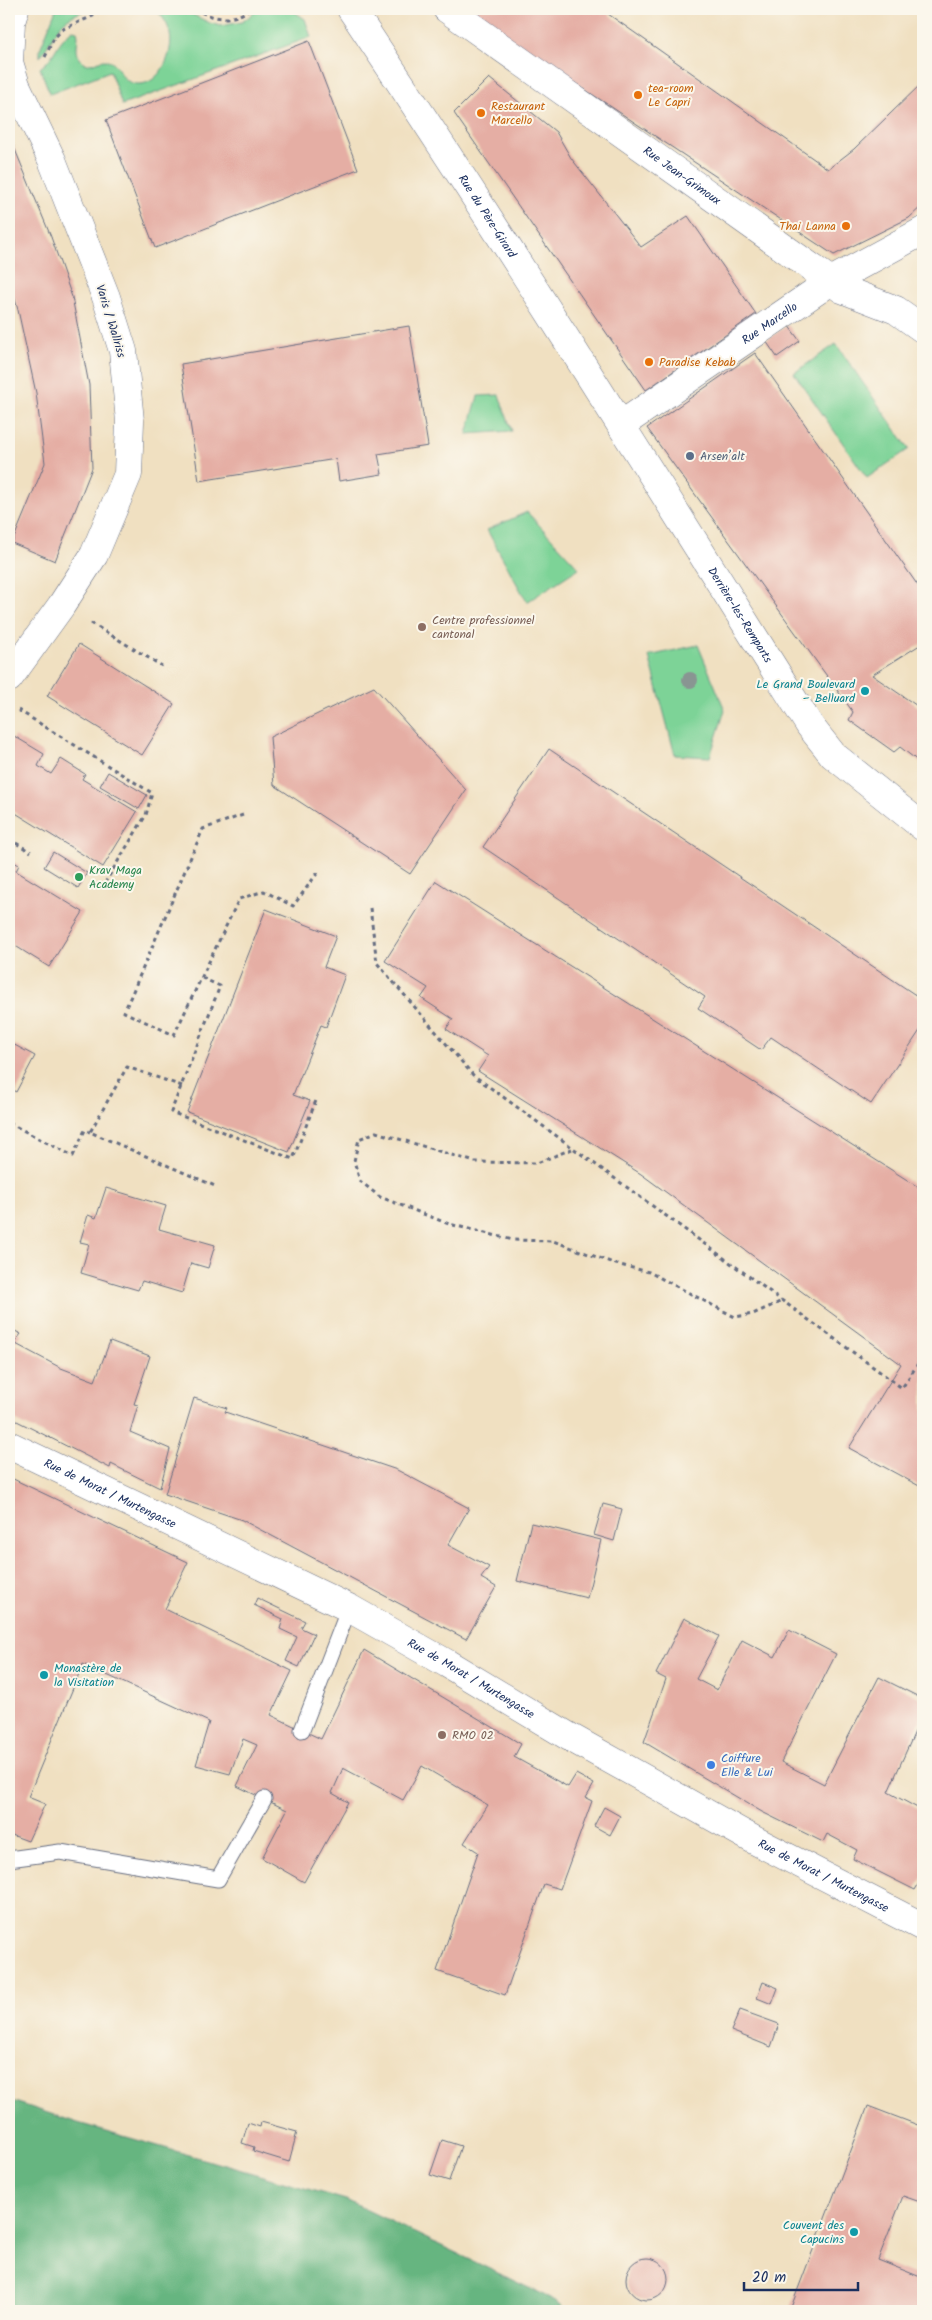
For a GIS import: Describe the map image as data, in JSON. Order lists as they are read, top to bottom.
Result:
{
  "streets": {
    "street": [
      "Rue Jean-Grimoux",
      "Rue du Père-Girard",
      "Varis / Wallriss",
      "Rue Marcello",
      "Derrière-les-Remparts",
      "Rue de Morat / Murtengasse"
    ]
  },
  "crossings": [
    ["Rue Jean-Grimoux", "Rue Marcello"],
    ["Rue du Père-Girard", "Rue Marcello"],
    ["Rue du Père-Girard", "Derrière-les-Remparts"],
    ["Rue Marcello", "Derrière-les-Remparts"]
  ],
  "places": [
    "tea-room Le Capri",
    "Restaurant Marcello",
    "Thai Lanna",
    "Paradise Kebab",
    "Arsen’alt",
    "Centre professionnel cantonal",
    "Le Grand Boulevard – Belluard",
    "Krav Maga Academy",
    "Monastère de la Visitation",
    "RMO 02",
    "Coiffure Elle & Lui",
    "Couvent des Capucins"
  ],
  "scale_bar": "20 m"
}
